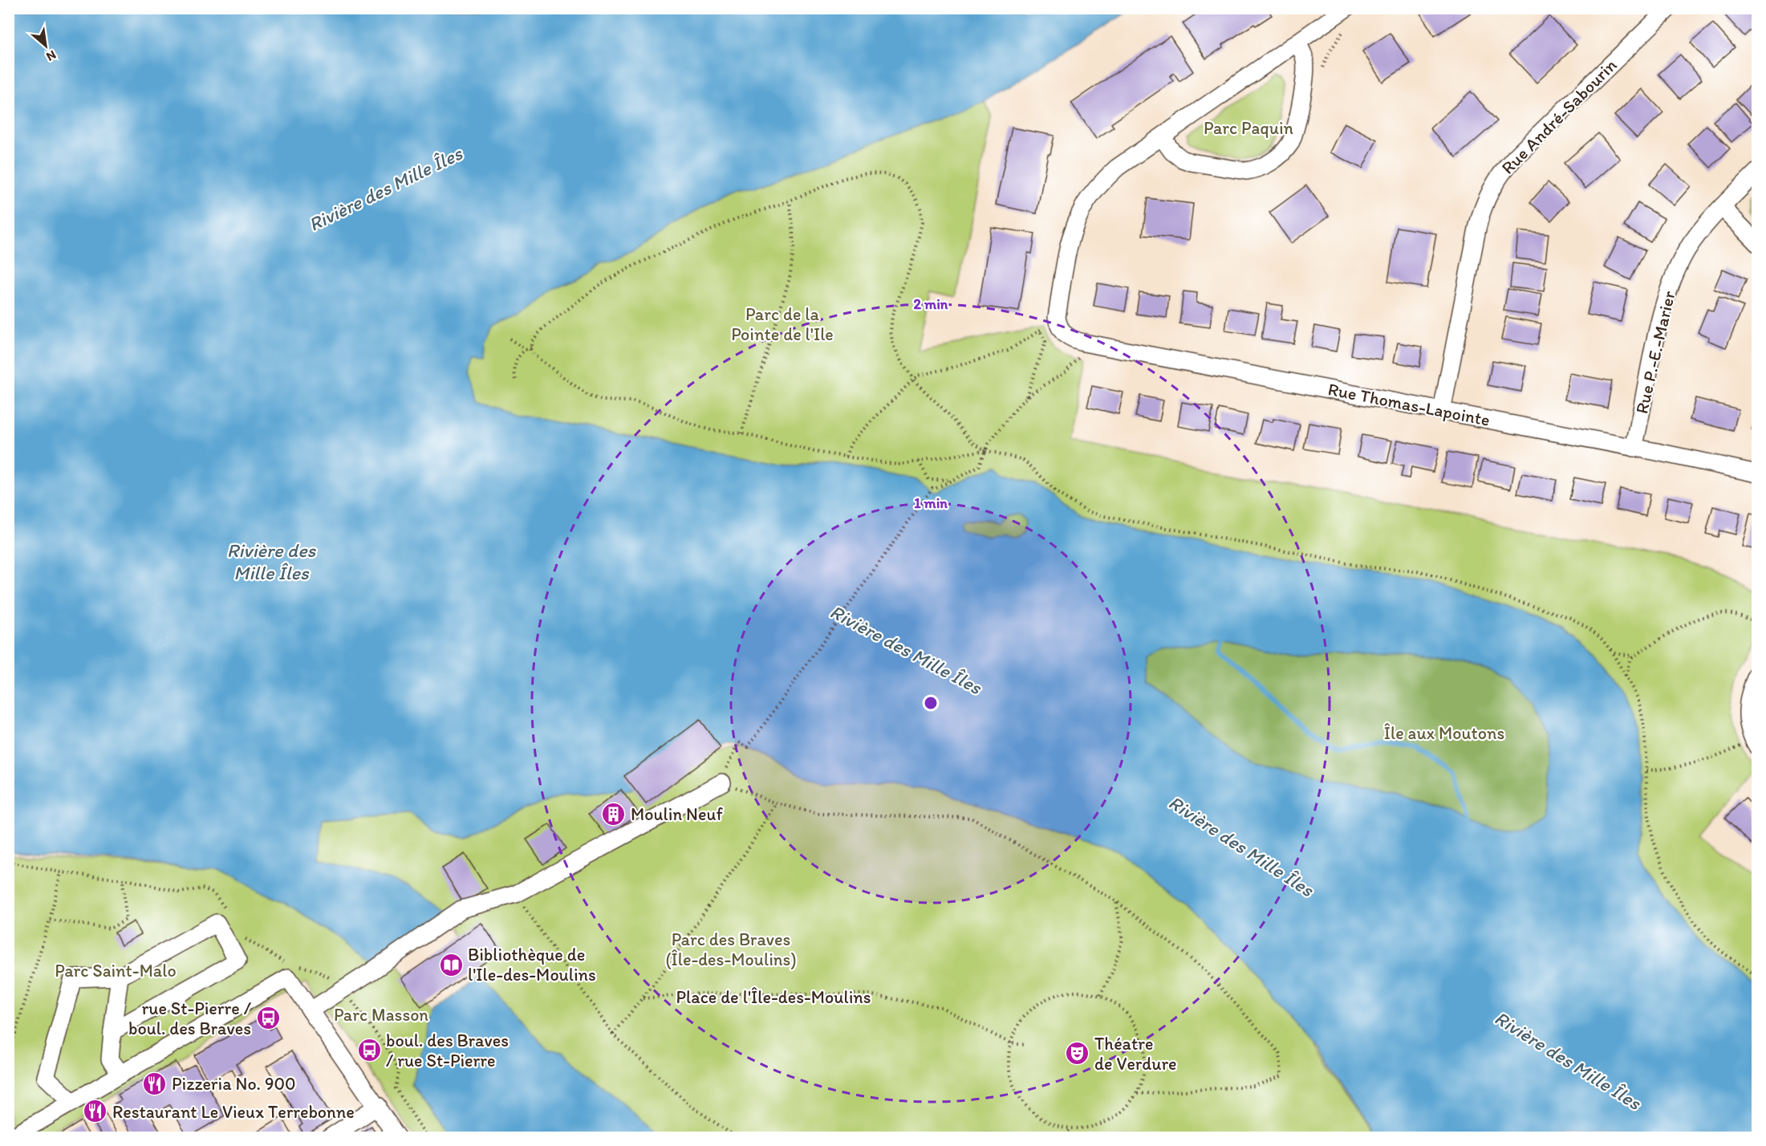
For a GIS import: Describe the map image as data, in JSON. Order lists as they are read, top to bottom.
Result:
{
  "streets": {
    "street": ["Rue André-Sabourin", "Rue P.-E.-Marier", "Rue Thomas-Lapointe"],
    "path": ["Place de l'Île-des-Moulins"]
  },
  "crossings": [
    ["Rue André-Sabourin", "Rue Thomas-Lapointe"],
    ["Rue P.-E.-Marier", "Rue Thomas-Lapointe"]
  ],
  "water": ["Rivière des Mille Îles"],
  "parks": [
    "Parc Paquin",
    "Parc de la Pointe de l'Ile",
    "Île aux Moutons",
    "Parc des Braves (Île-des-Moulins)",
    "Parc Saint-Malo",
    "Parc Masson"
  ],
  "places": {
    "building": ["Moulin Neuf"],
    "library": ["Bibliothèque de l'Ile-des-Moulins"],
    "bus stop": ["rue St-Pierre / boul. des Braves", "boul. des Braves / rue St-Pierre"],
    "theatre": ["Théatre de Verdure"],
    "restaurant": ["Pizzeria No. 900", "Restaurant Le Vieux Terrebonne"]
  },
  "north": "bottom right",
  "rings": ["2 min", "1 min"]
}
